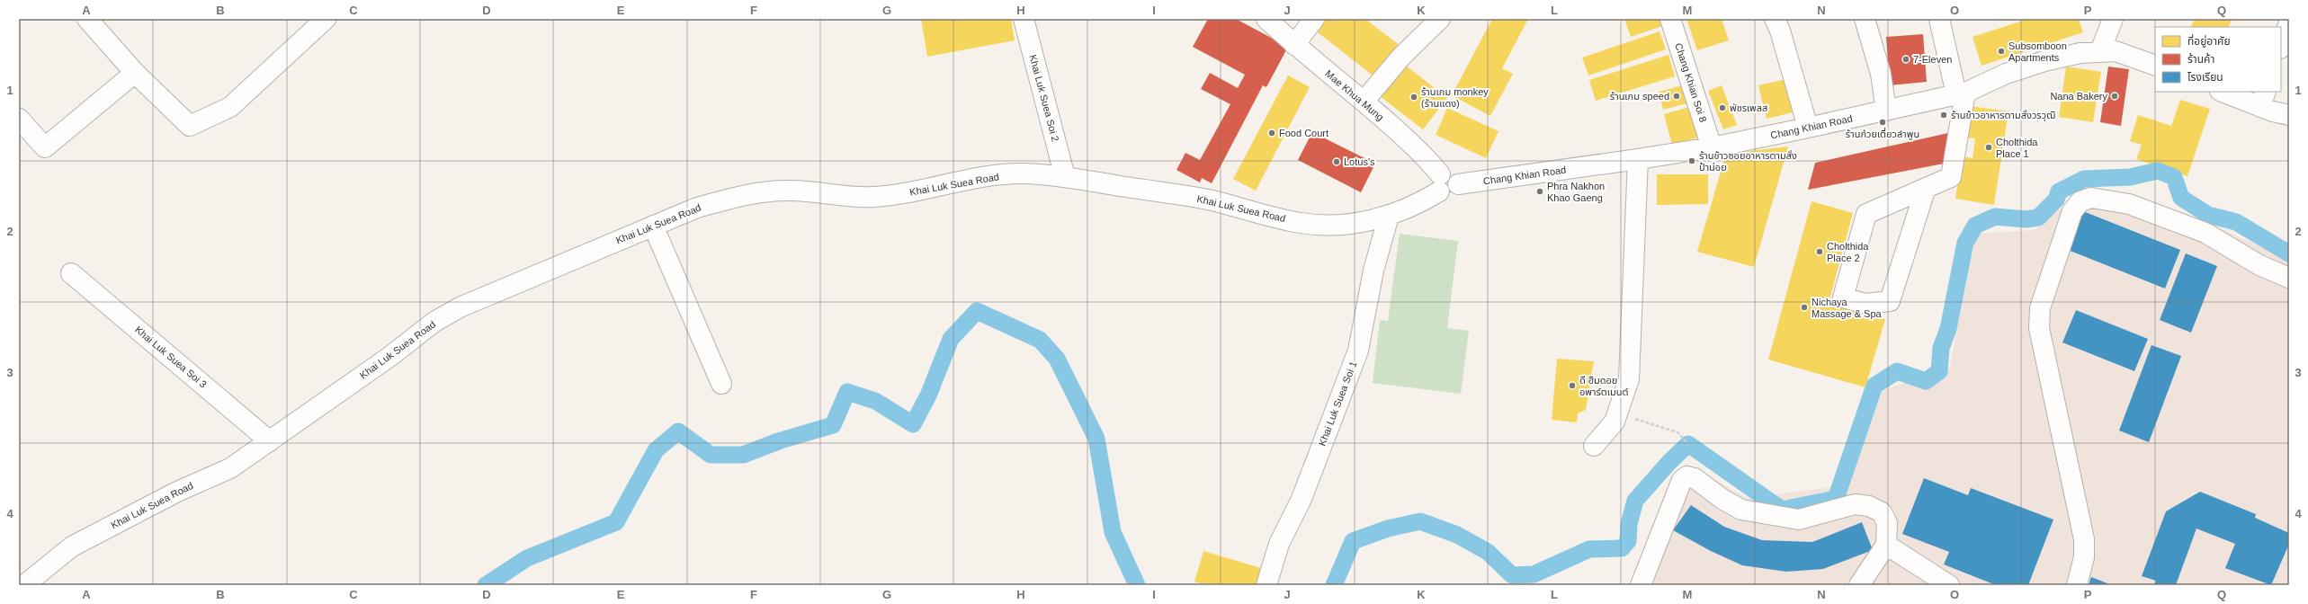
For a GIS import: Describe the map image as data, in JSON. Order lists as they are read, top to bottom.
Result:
{
  "streets": {
    "street": [
      "Chang Khian Soi 8",
      "Mae Khua Mung",
      "Khai Luk Suea Soi 2",
      "Chang Khian Road",
      "Khai Luk Suea Road",
      "Khai Luk Suea Soi 3",
      "Khai Luk Suea Soi 1"
    ]
  },
  "crossings": [
    ["Chang Khian Soi 8", "Chang Khian Road"],
    ["Mae Khua Mung", "Chang Khian Road"],
    ["Mae Khua Mung", "Khai Luk Suea Road"],
    ["Khai Luk Suea Soi 2", "Khai Luk Suea Road"],
    ["Chang Khian Road", "Khai Luk Suea Road"],
    ["Khai Luk Suea Road", "Khai Luk Suea Soi 3"],
    ["Khai Luk Suea Road", "Khai Luk Suea Soi 1"]
  ],
  "places": [
    "Subsomboon Apartments",
    "7-Eleven",
    "ร้านเกม speed",
    "Nana Bakery",
    "ร้านเกม monkey (ร้านแดง)",
    "พัชรเพลส",
    "ร้านข้าวอาหารตามสั่งวรวุฒิ",
    "ร้านก๋วยเตี๋ยวลำพูน",
    "Food Court",
    "Cholthida Place 1",
    "ร้านข้าวซอยอาหารตามสั่ง ป้าน่อย",
    "Lotus's",
    "Phra Nakhon Khao Gaeng",
    "Cholthida Place 2",
    "Nichaya Massage & Spa",
    "ดี ฮิมดอย อพาร์ตเมนต์"
  ],
  "legend": ["ที่อยู่อาศัย", "ร้านค้า", "โรงเรียน"],
  "grid": {
    "columns": [
      "A",
      "B",
      "C",
      "D",
      "E",
      "F",
      "G",
      "H",
      "I",
      "J",
      "K",
      "L",
      "M",
      "N",
      "O",
      "P",
      "Q"
    ],
    "rows": [
      "1",
      "2",
      "3",
      "4"
    ]
  }
}
